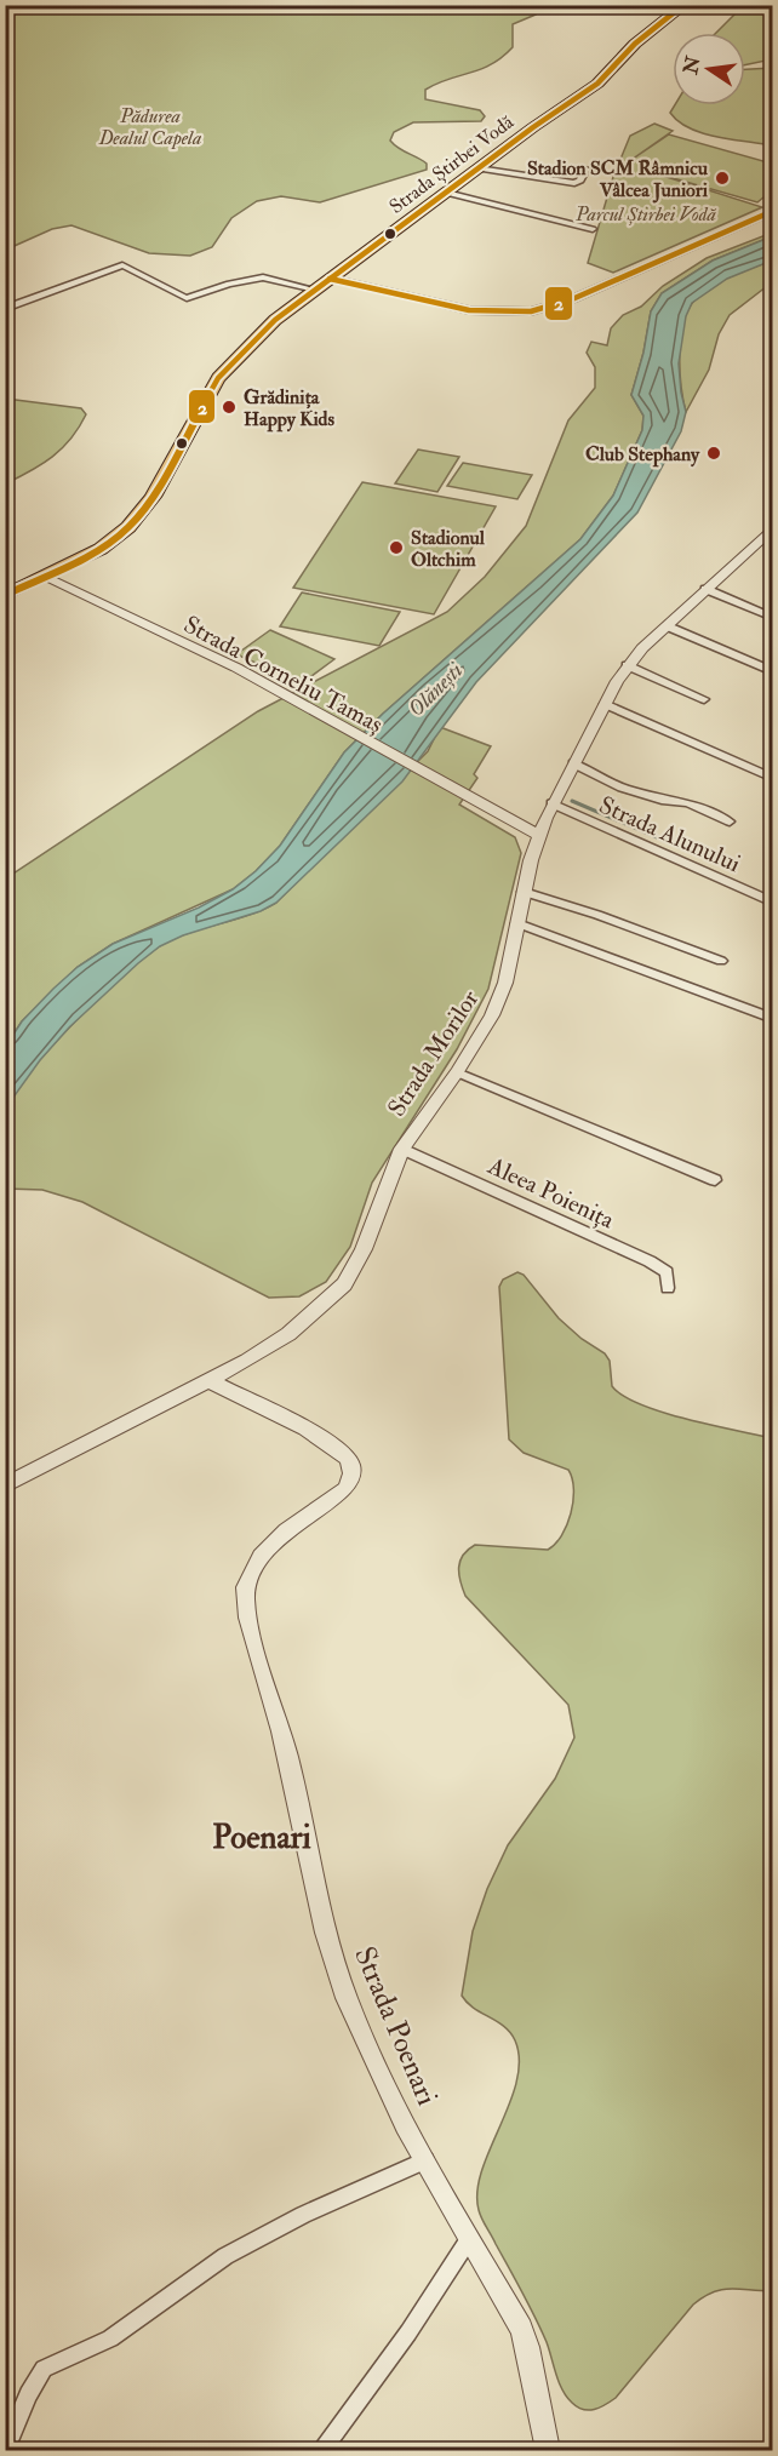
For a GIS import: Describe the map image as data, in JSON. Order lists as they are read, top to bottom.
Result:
{
  "streets": {
    "main road": ["Strada Știrbei Vodă"],
    "street": [
      "Strada Corneliu Tamaș",
      "Strada Alunului",
      "Strada Morilor",
      "Aleea Poienița",
      "Strada Poenari"
    ]
  },
  "crossings": [
    ["Strada Știrbei Vodă", "Strada Corneliu Tamaș"],
    ["Strada Corneliu Tamaș", "Strada Morilor"],
    ["Strada Alunului", "Strada Morilor"],
    ["Strada Morilor", "Aleea Poienița"],
    ["Strada Morilor", "Strada Poenari"]
  ],
  "districts": ["Poenari"],
  "water": ["Olănești"],
  "parks": ["Pădurea Dealul Capela", "Parcul Știrbei Vodă"],
  "places": [
    "Stadion SCM Râmnicu Vâlcea Juniori",
    "Grădinița Happy Kids",
    "Club Stephany",
    "Stadionul Oltchim"
  ],
  "lines": ["transit line 2"],
  "north": "left"
}
